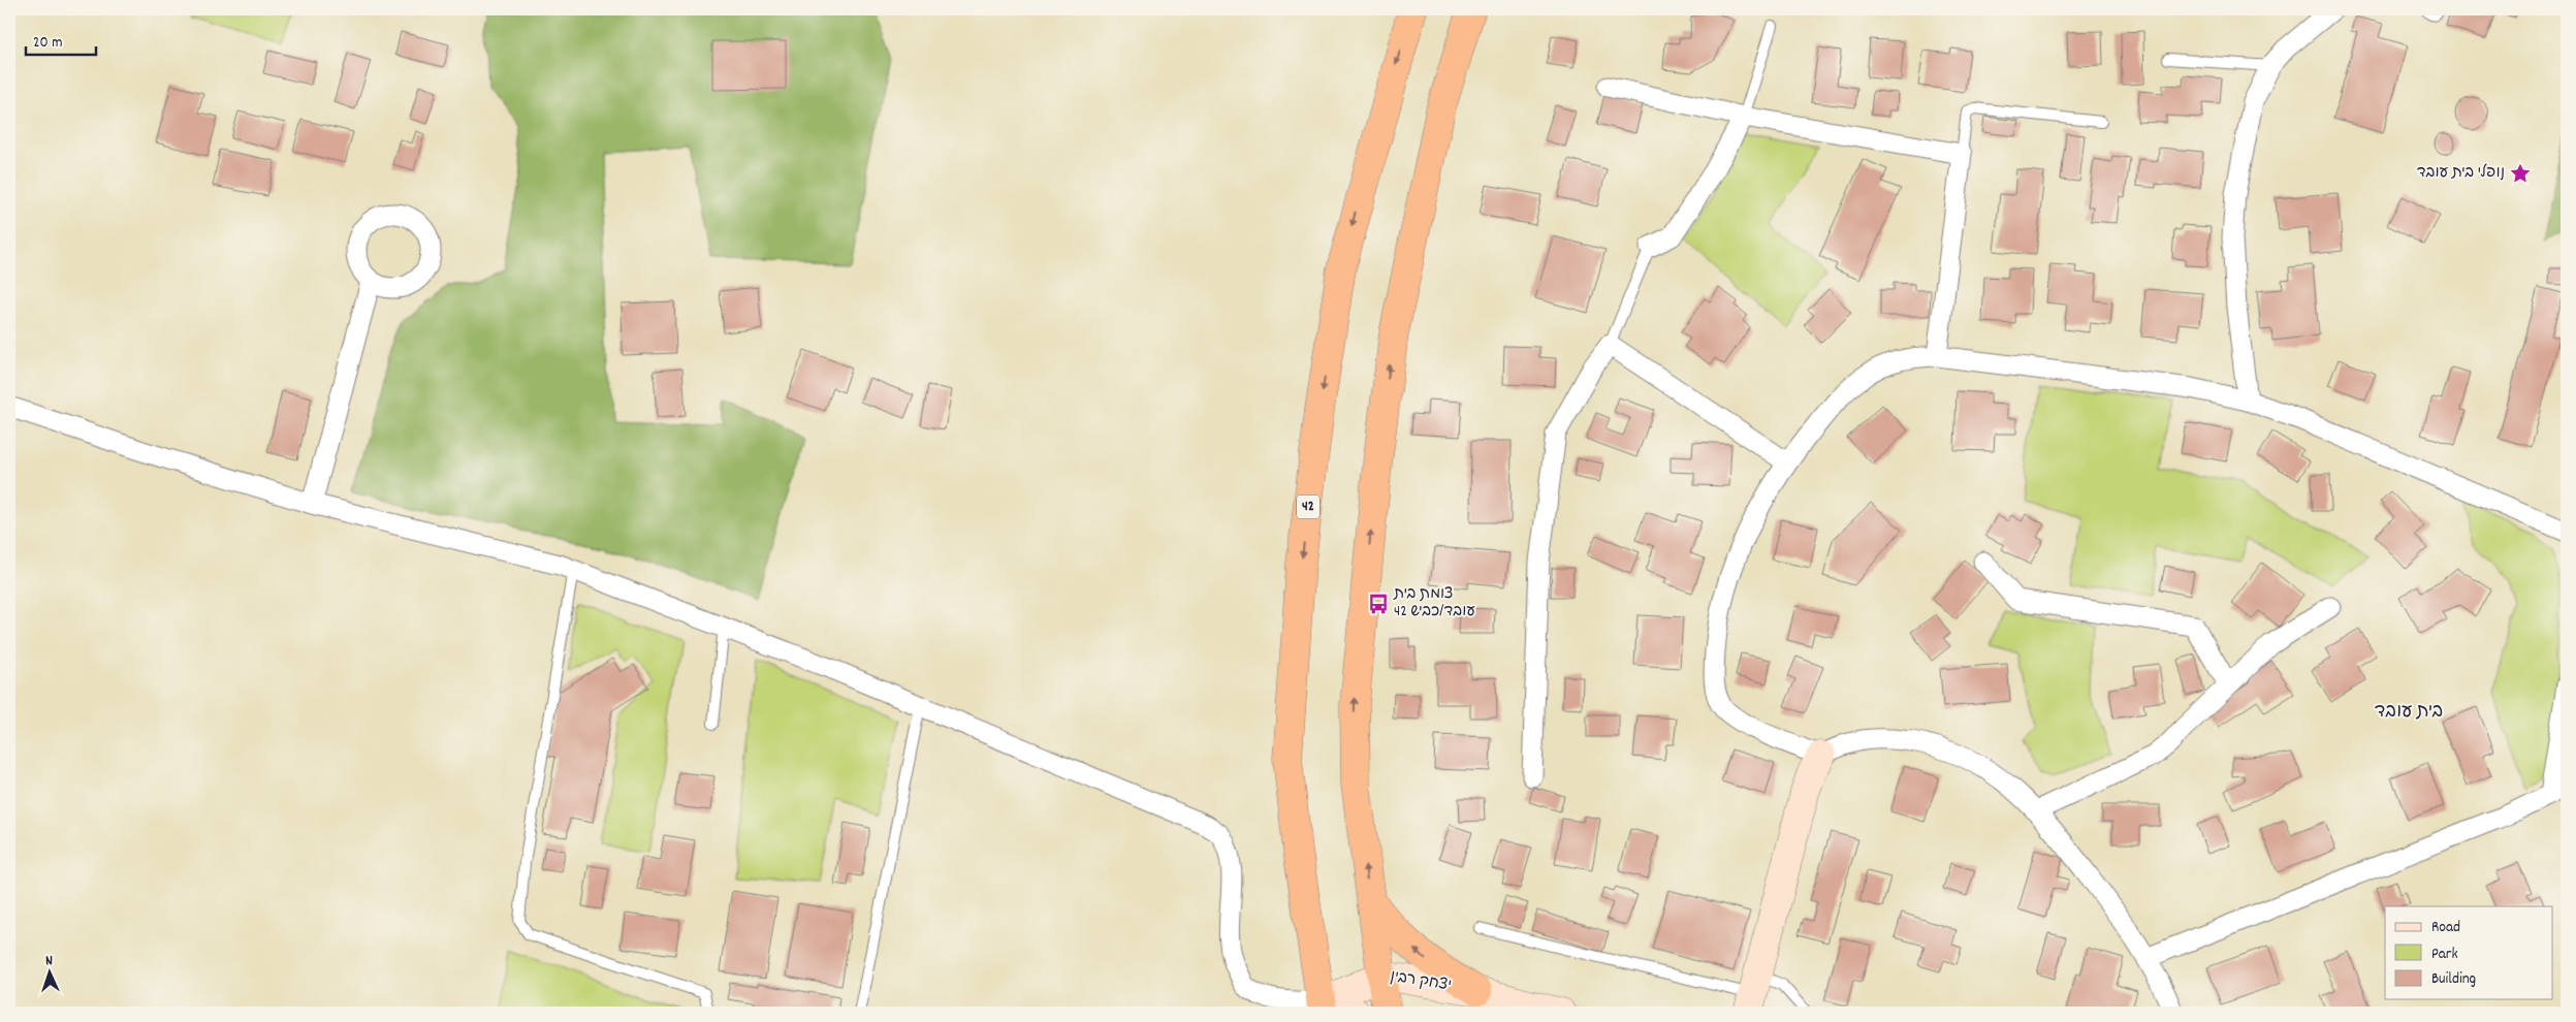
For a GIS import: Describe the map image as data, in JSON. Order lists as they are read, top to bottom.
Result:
{
  "streets": {
    "highway": ["42"],
    "main road": ["יצחק רבין"]
  },
  "crossings": [
    ["42", "יצחק רבין"]
  ],
  "districts": ["בית עובד"],
  "places": {
    "place": ["נופלי בית עובד"],
    "bus stop": ["צומת בית עובד/כביש 42"]
  },
  "legend": ["Road", "Park", "Building"],
  "scale_bar": "20 m",
  "north": "top"
}
